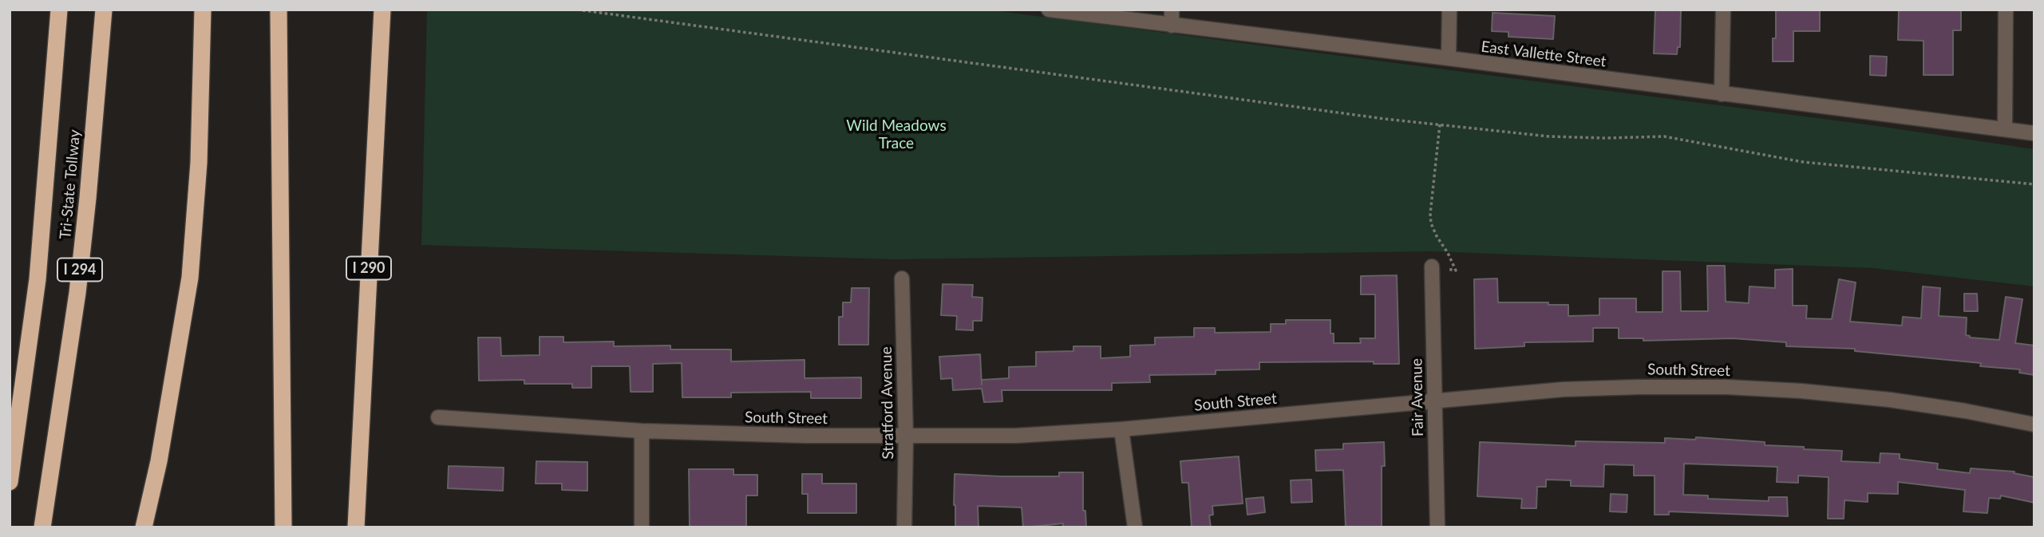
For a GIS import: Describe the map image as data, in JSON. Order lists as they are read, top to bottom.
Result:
{
  "streets": {
    "highway": ["Tri-State Tollway", "I 290", "I 294"],
    "street": [
      "East Vallette Street",
      "South Street",
      "Fair Avenue",
      "Stratford Avenue"
    ]
  },
  "crossings": [
    ["South Street", "Fair Avenue"],
    ["South Street", "Stratford Avenue"]
  ],
  "parks": ["Wild Meadows Trace"]
}
